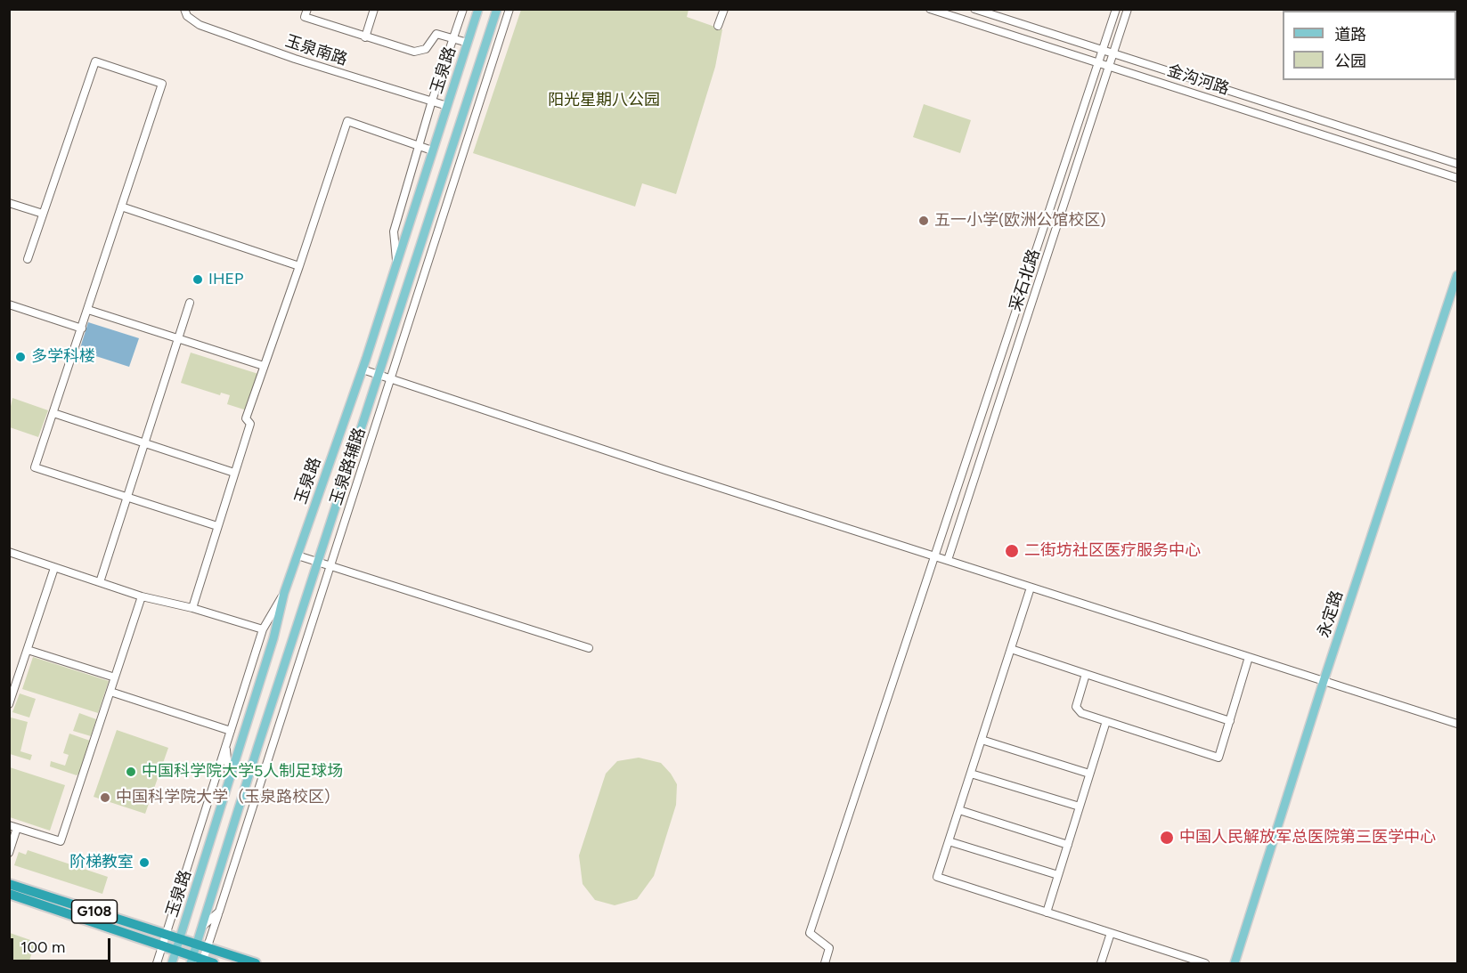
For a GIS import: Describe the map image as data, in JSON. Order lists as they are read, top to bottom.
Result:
{
  "streets": {
    "highway": ["G108"],
    "main road": ["玉泉路", "永定路"],
    "street": [
      "玉泉南路",
      "金沟河路",
      "采石北路",
      "玉泉路辅路"
    ]
  },
  "crossings": [
    ["玉泉南路", "玉泉路"],
    ["玉泉路", "G108"],
    ["金沟河路", "采石北路"]
  ],
  "parks": ["阳光星期八公园"],
  "places": [
    "五一小学(欧洲公馆校区)",
    "IHEP",
    "多学科楼",
    "二街坊社区医疗服务中心",
    "中国科学院大学5人制足球场",
    "中国科学院大学（玉泉路校区）",
    "中国人民解放军总医院第三医学中心",
    "阶梯教室"
  ],
  "legend": ["道路", "公园"],
  "scale_bar": "100 m"
}
